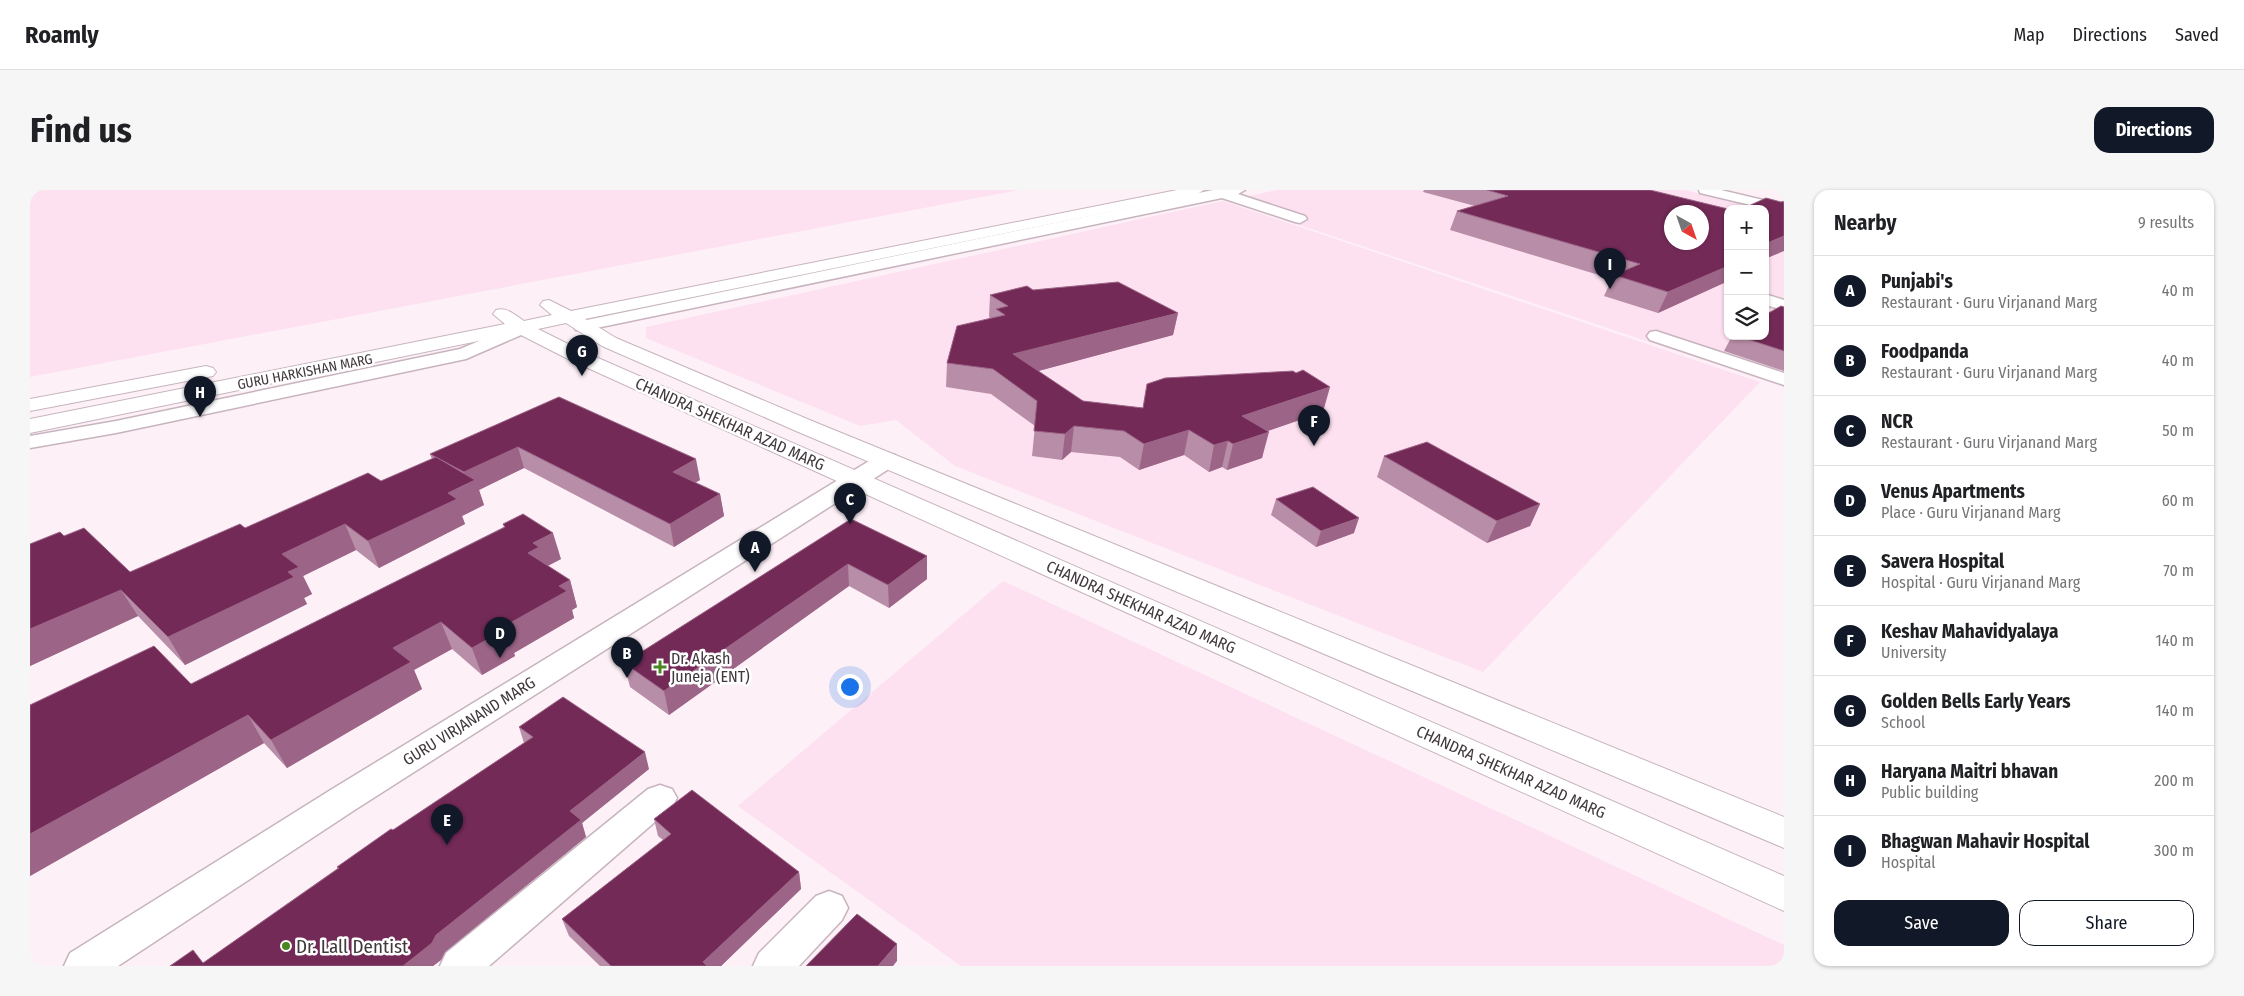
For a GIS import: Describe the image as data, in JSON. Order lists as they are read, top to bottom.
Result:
{
  "streets": {
    "main road": ["GURU HARKISHAN MARG", "CHANDRA SHEKHAR AZAD MARG"],
    "street": ["GURU VIRJANAND MARG"]
  },
  "crossings": [
    ["GURU HARKISHAN MARG", "CHANDRA SHEKHAR AZAD MARG"],
    ["CHANDRA SHEKHAR AZAD MARG", "GURU VIRJANAND MARG"]
  ],
  "places": {
    "health": ["Dr. Akash Juneja (ENT)"],
    "other": ["Dr. Lall Dentist"]
  },
  "north": "bottom right",
  "page": {
    "header": "Roamly",
    "nav": ["Map", "Directions", "Saved"],
    "buttons": [
      "Directions",
      ["Save", "Share"]
    ],
    "title": "Find us",
    "heading": ["Nearby", "9 results"],
    "map_buttons": ["+", "−"],
    "pins": [
      "I",
      "G",
      "H",
      "F",
      "C",
      "A",
      "D",
      "B",
      "E"
    ],
    "list": [
      {
        "mark": "A",
        "name": "Punjabi's",
        "note": "Restaurant · Guru Virjanand Marg",
        "value": "40 m"
      },
      {
        "mark": "B",
        "name": "Foodpanda",
        "note": "Restaurant · Guru Virjanand Marg",
        "value": "40 m"
      },
      {
        "mark": "C",
        "name": "NCR",
        "note": "Restaurant · Guru Virjanand Marg",
        "value": "50 m"
      },
      {
        "mark": "D",
        "name": "Venus Apartments",
        "note": "Place · Guru Virjanand Marg",
        "value": "60 m"
      },
      {
        "mark": "E",
        "name": "Savera Hospital",
        "note": "Hospital · Guru Virjanand Marg",
        "value": "70 m"
      },
      {
        "mark": "F",
        "name": "Keshav Mahavidyalaya",
        "note": "University",
        "value": "140 m"
      },
      {
        "mark": "G",
        "name": "Golden Bells Early Years",
        "note": "School",
        "value": "140 m"
      },
      {
        "mark": "H",
        "name": "Haryana Maitri bhavan",
        "note": "Public building",
        "value": "200 m"
      },
      {
        "mark": "I",
        "name": "Bhagwan Mahavir Hospital",
        "note": "Hospital",
        "value": "300 m"
      }
    ]
  }
}
